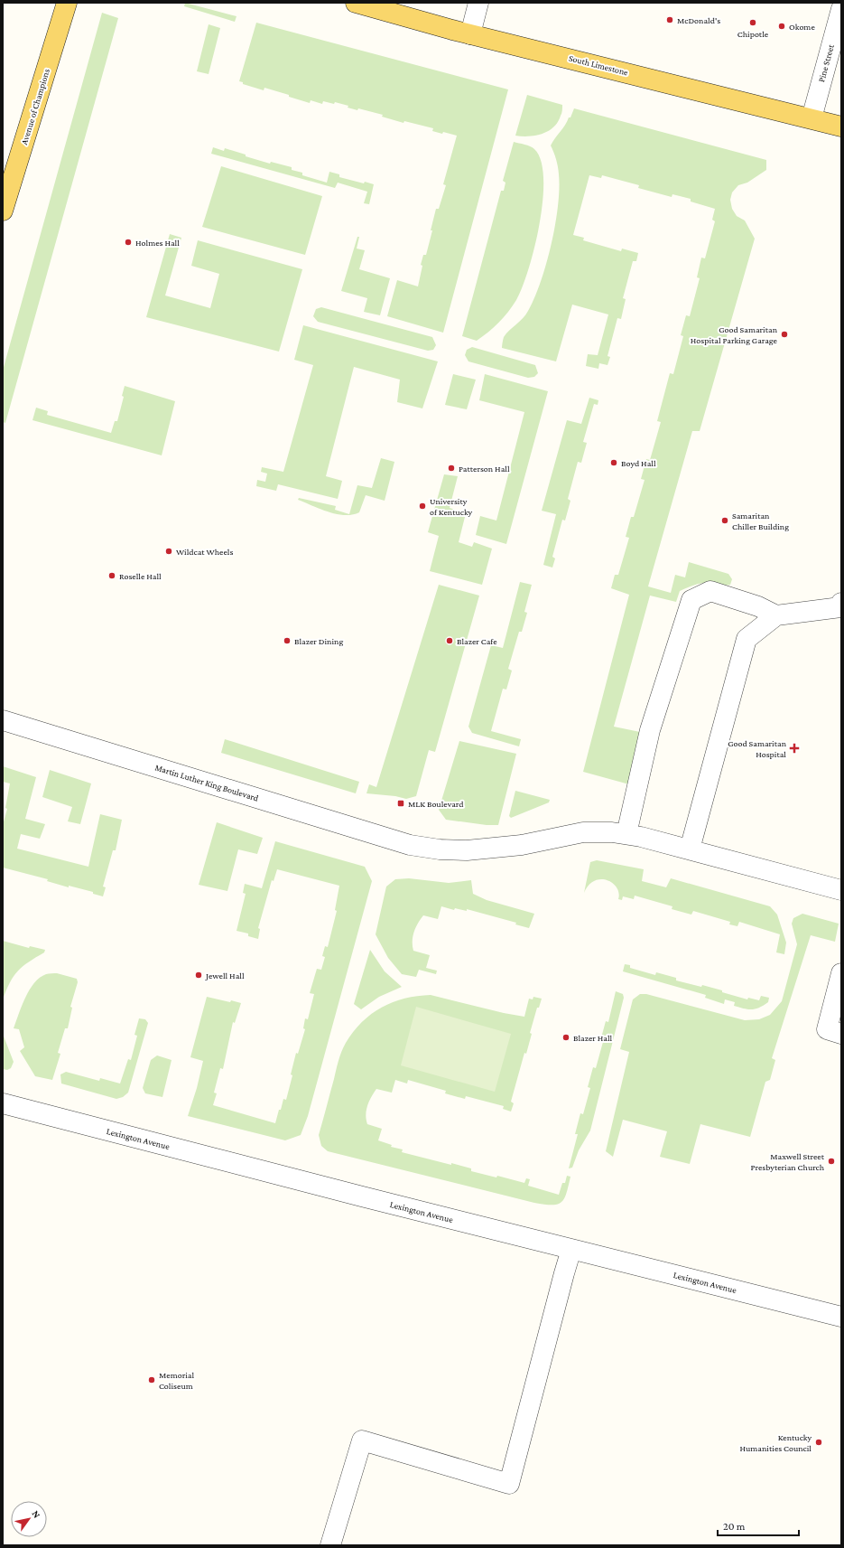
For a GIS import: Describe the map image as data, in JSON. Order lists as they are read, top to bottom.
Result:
{
  "streets": {
    "main road": ["South Limestone", "Avenue of Champions"],
    "street": ["Pine Street", "Martin Luther King Boulevard", "Lexington Avenue"]
  },
  "crossings": [
    ["Pine Street", "South Limestone"]
  ],
  "places": {
    "other": [
      "McDonald's",
      "Chipotle",
      "Okome",
      "Holmes Hall",
      "Good Samaritan Hospital Parking Garage",
      "Boyd Hall",
      "Patterson Hall",
      "University of Kentucky",
      "Samaritan Chiller Building",
      "Wildcat Wheels",
      "Roselle Hall",
      "Blazer Dining",
      "Blazer Cafe",
      "Jewell Hall",
      "Blazer Hall",
      "Maxwell Street Presbyterian Church",
      "Memorial Coliseum",
      "Kentucky Humanities Council"
    ],
    "health": ["Good Samaritan Hospital"],
    "transit": ["MLK Boulevard"]
  },
  "scale_bar": "20 m",
  "north": "top right"
}
